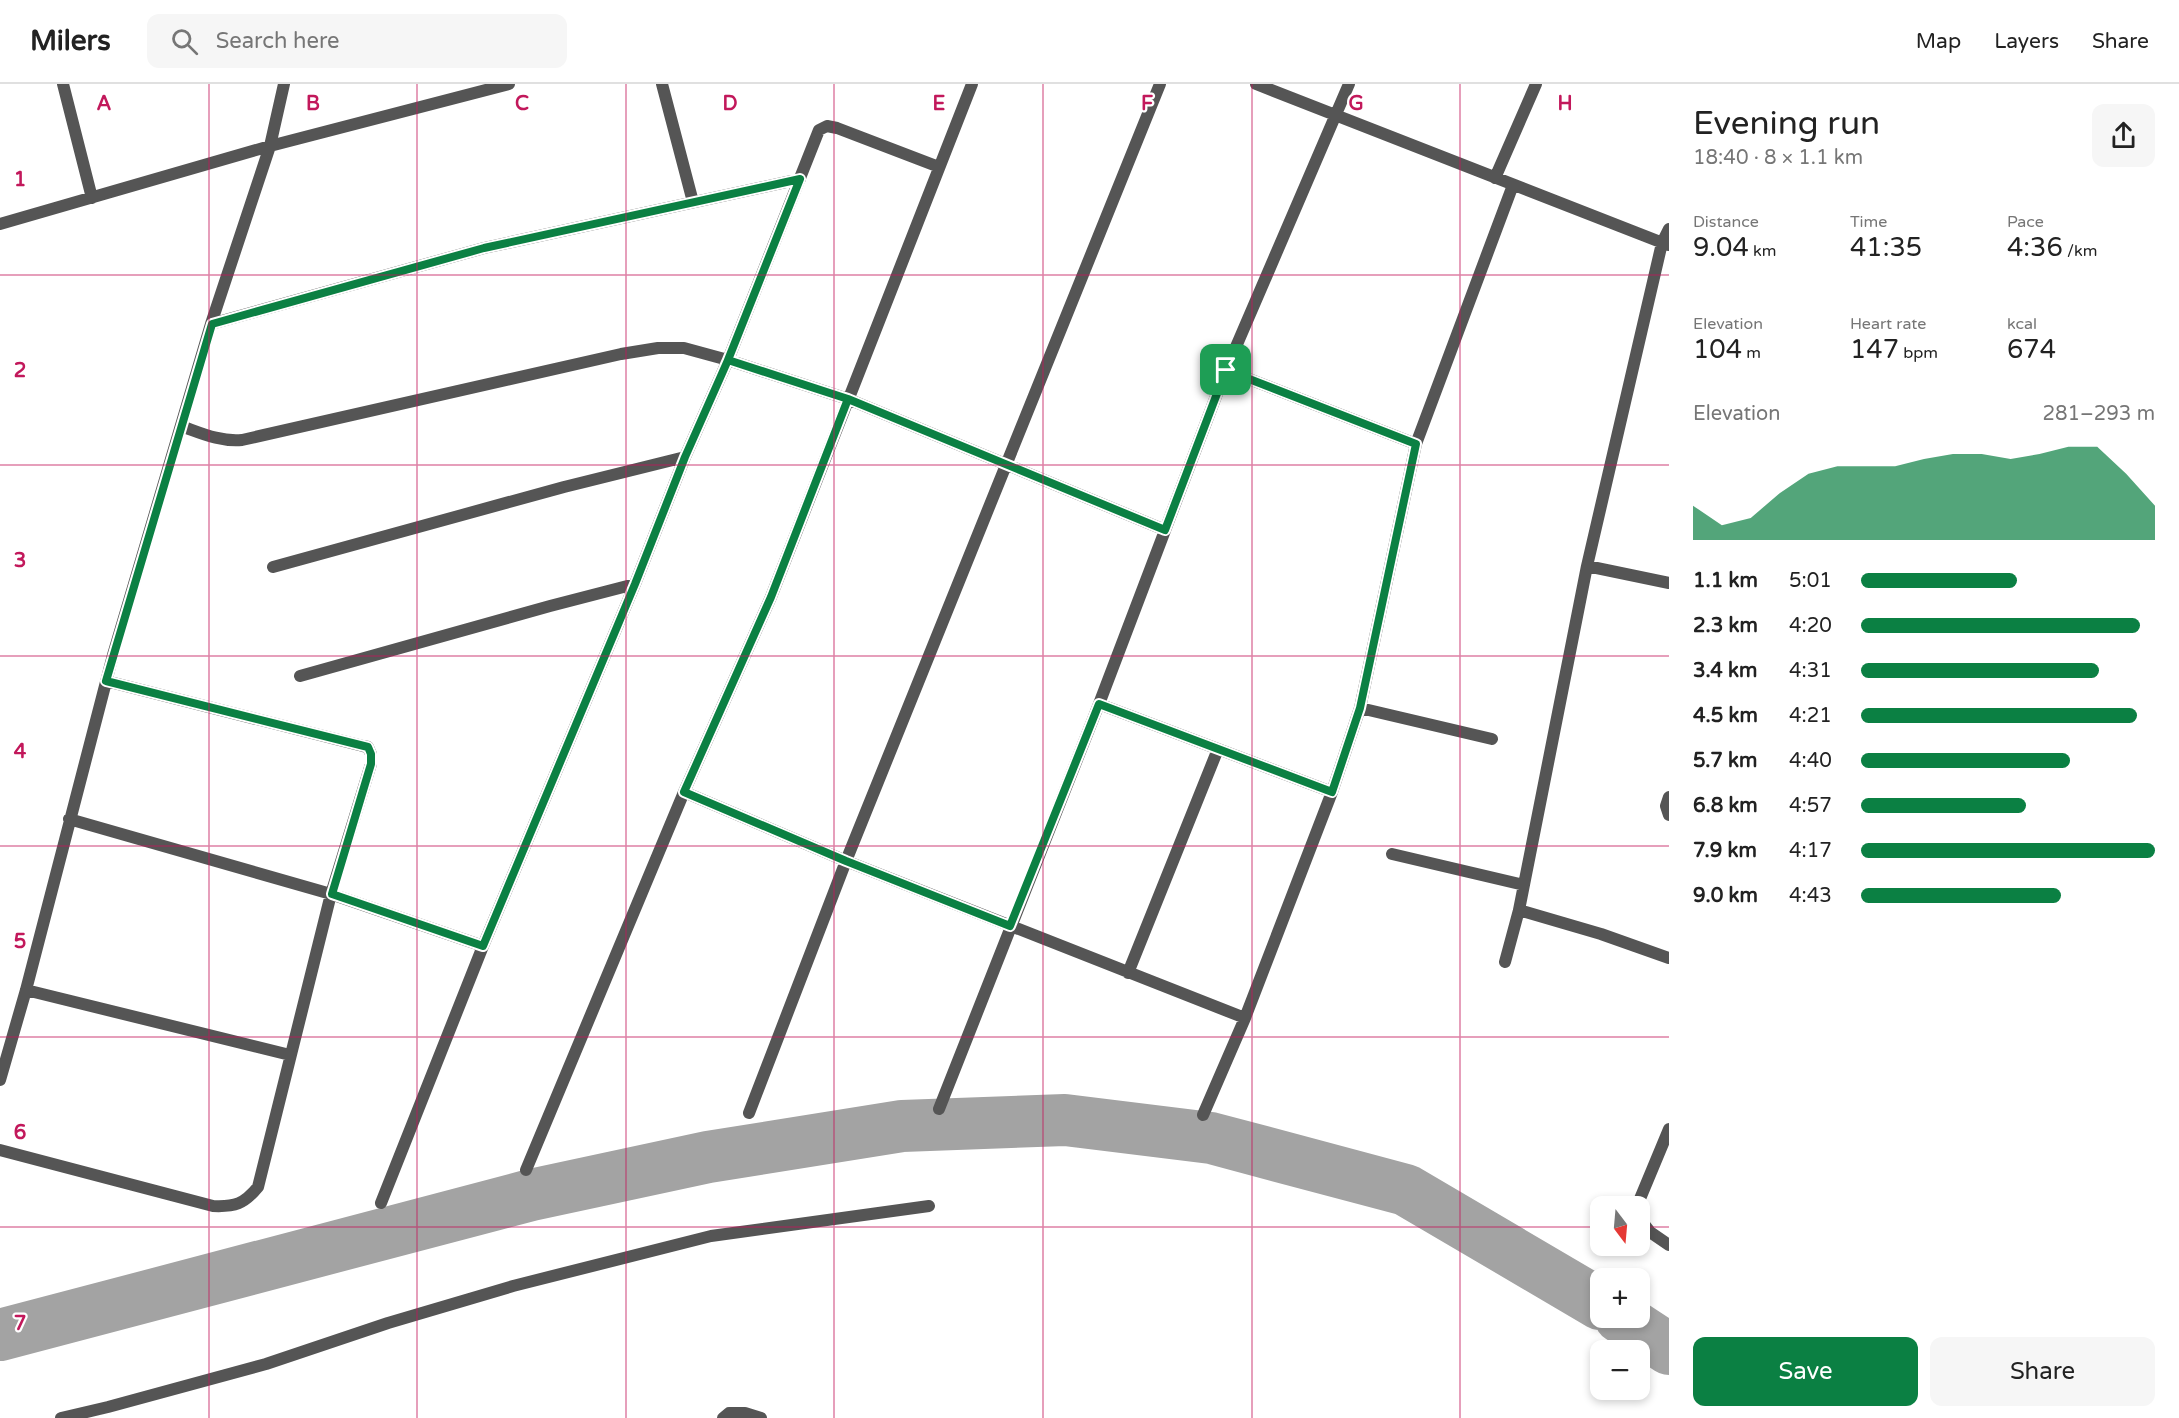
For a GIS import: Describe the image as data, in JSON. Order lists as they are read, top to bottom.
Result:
{
  "north": "bottom",
  "page": {
    "header": "Milers",
    "search": "Search here",
    "nav": ["Map", "Layers", "Share"],
    "heading": ["Evening run", "18:40 · 8 × 1.1 km"],
    "stats": [
      ["Distance", "9.04 km"],
      ["Time", "41:35"],
      ["Pace", "4:36 /km"],
      ["Elevation", "104 m"],
      ["Heart rate", "147 bpm"],
      ["kcal", "674"]
    ],
    "chart": ["Elevation", "281–293 m"],
    "list": [
      {
        "name": "1.1 km",
        "note": "5:01"
      },
      {
        "name": "2.3 km",
        "note": "4:20"
      },
      {
        "name": "3.4 km",
        "note": "4:31"
      },
      {
        "name": "4.5 km",
        "note": "4:21"
      },
      {
        "name": "5.7 km",
        "note": "4:40"
      },
      {
        "name": "6.8 km",
        "note": "4:57"
      },
      {
        "name": "7.9 km",
        "note": "4:17"
      },
      {
        "name": "9.0 km",
        "note": "4:43"
      }
    ],
    "map_buttons": ["+", "−"],
    "buttons": ["Save", "Share"]
  },
  "grid": {
    "columns": [
      "A",
      "B",
      "C",
      "D",
      "E",
      "F",
      "G",
      "H"
    ],
    "rows": [
      "1",
      "2",
      "3",
      "4",
      "5",
      "6",
      "7"
    ]
  }
}
